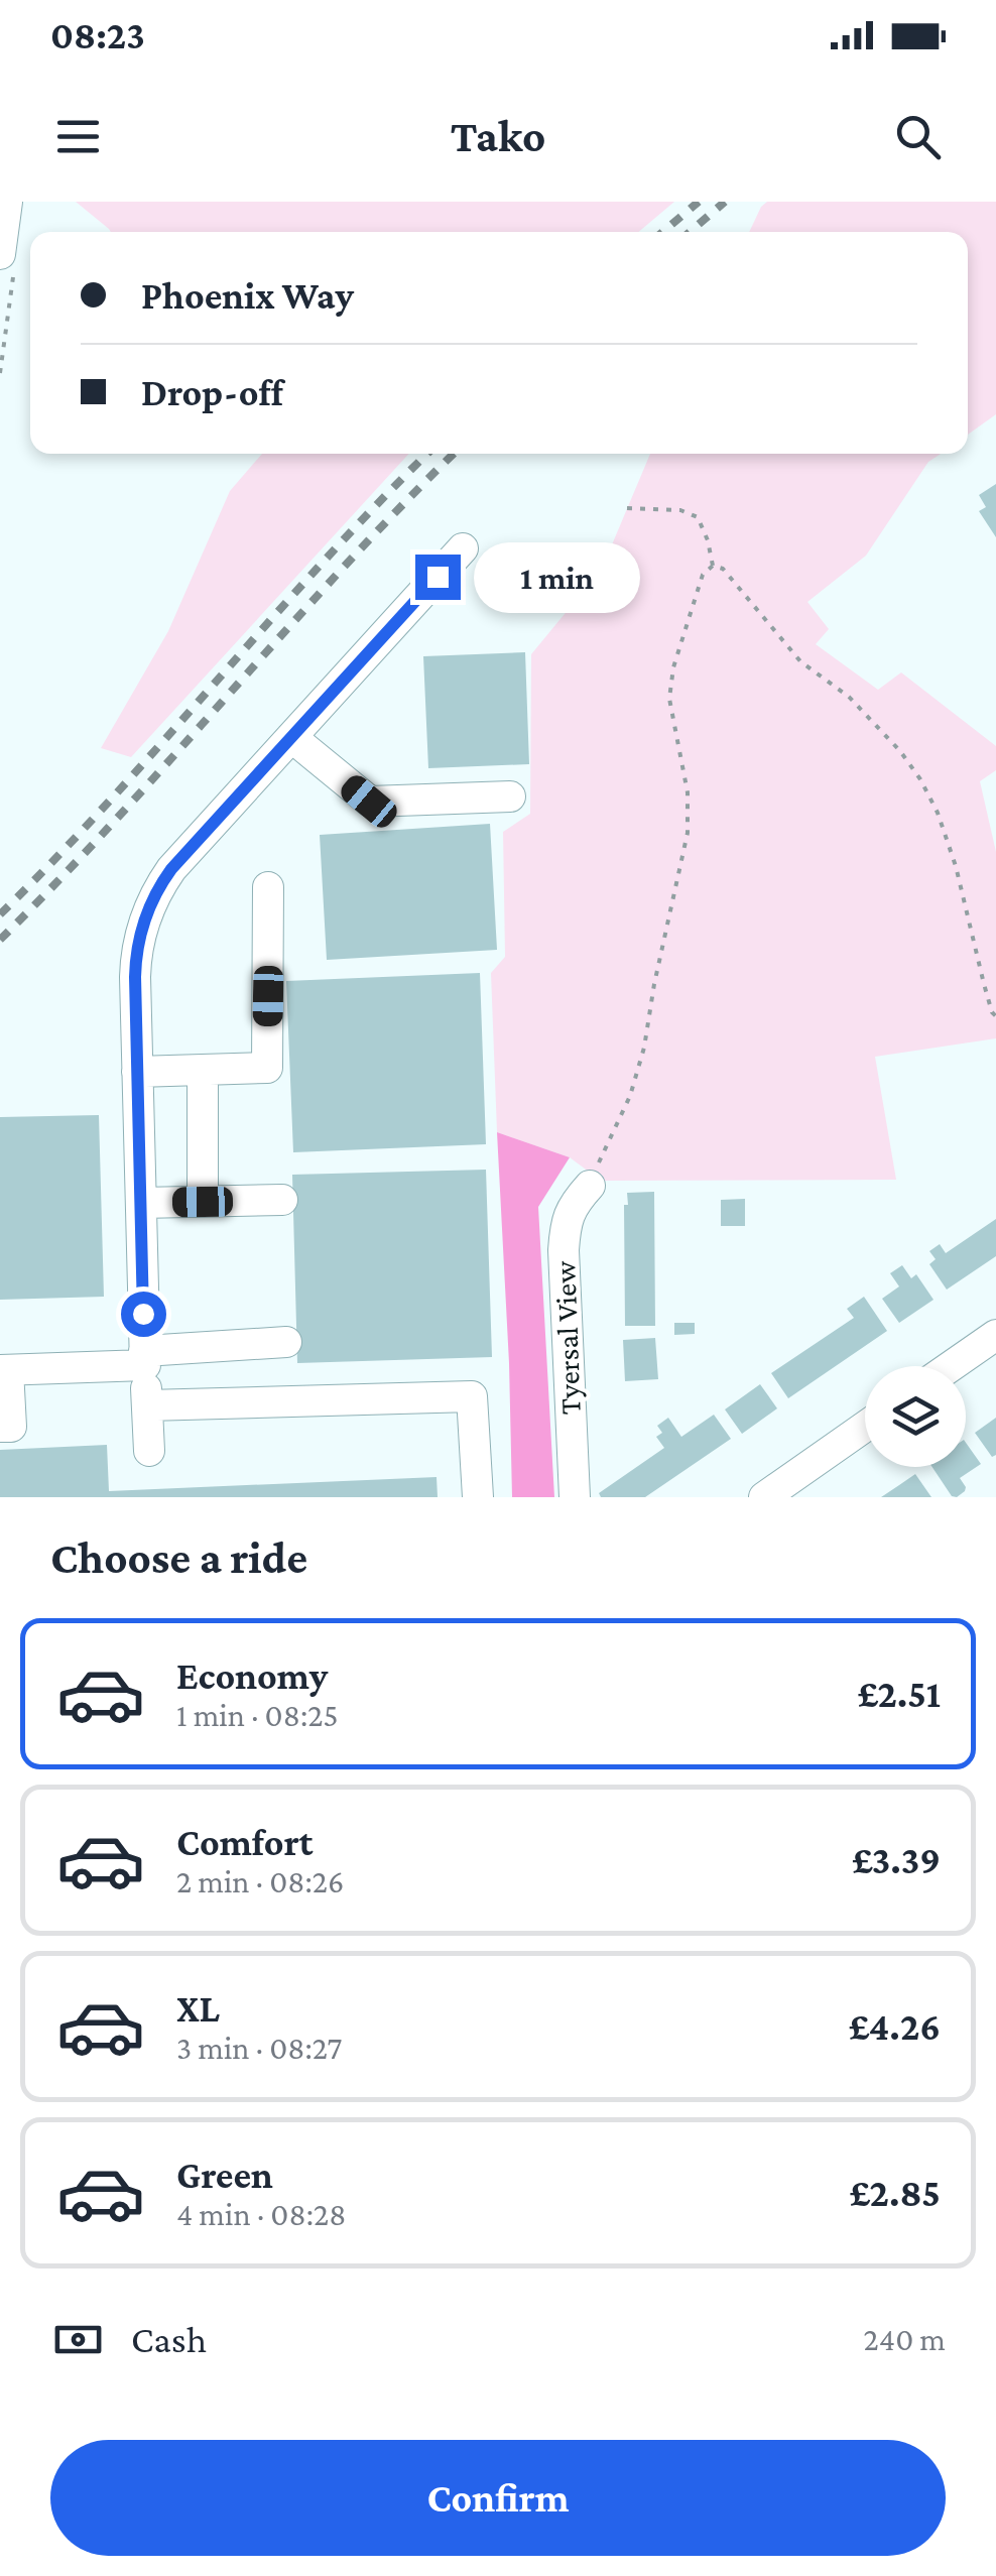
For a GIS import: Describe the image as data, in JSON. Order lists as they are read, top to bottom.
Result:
{
  "streets": {
    "street": ["Tyersal View"]
  },
  "page": {
    "status": "08:23",
    "header": "Tako",
    "banner": ["Phoenix Way", "Drop-off"],
    "bubble": "1 min",
    "heading": "Choose a ride",
    "list": [
      {
        "name": "Economy",
        "note": "1 min · 08:25",
        "value": "£2.51"
      },
      {
        "name": "Comfort",
        "note": "2 min · 08:26",
        "value": "£3.39"
      },
      {
        "name": "XL",
        "note": "3 min · 08:27",
        "value": "£4.26"
      },
      {
        "name": "Green",
        "note": "4 min · 08:28",
        "value": "£2.85"
      }
    ],
    "pay": ["Cash", "240 m"],
    "buttons": "Confirm"
  }
}
